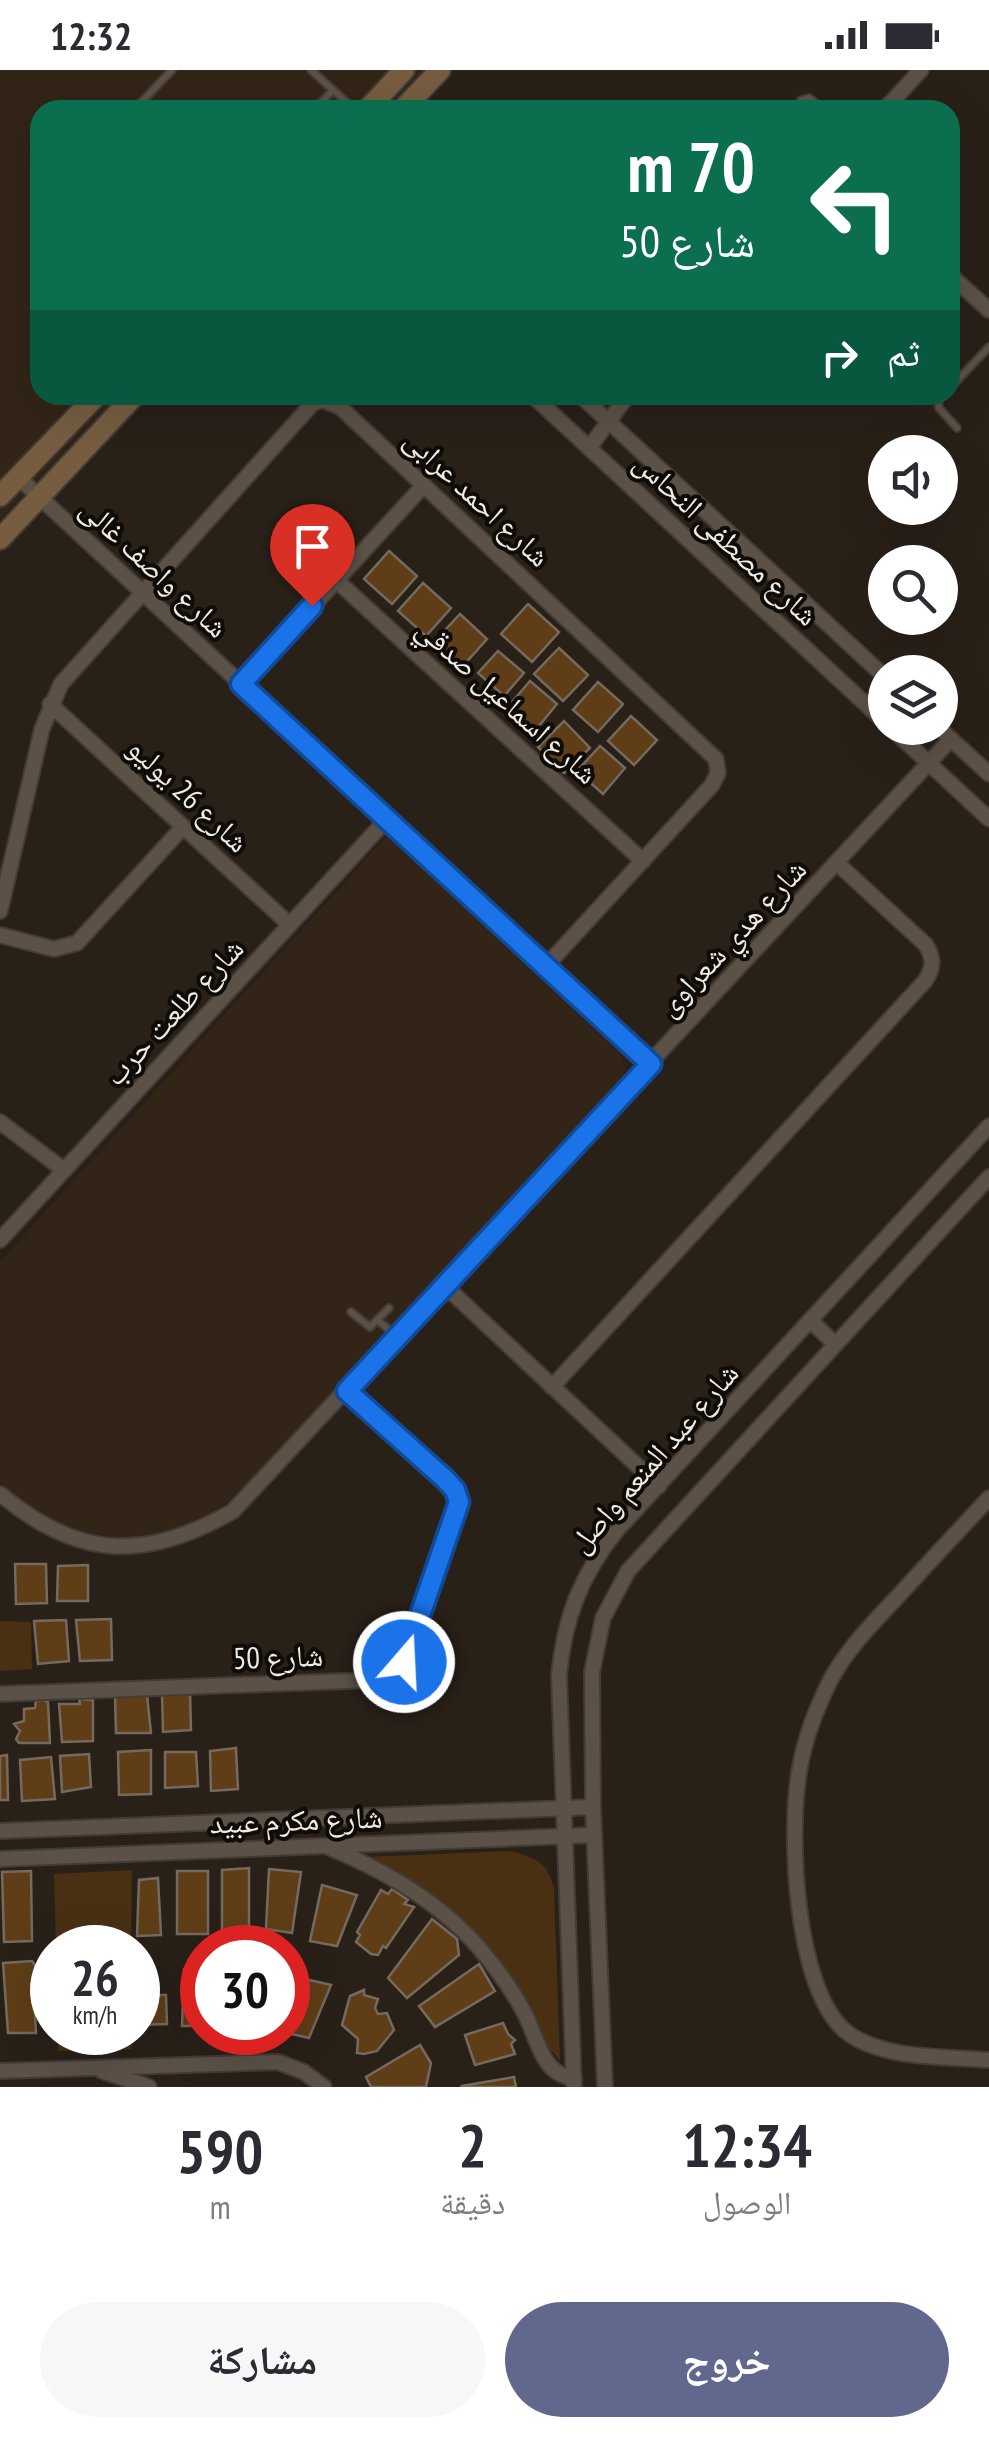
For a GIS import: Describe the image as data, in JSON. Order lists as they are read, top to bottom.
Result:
{
  "streets": {
    "street": [
      "شارع احمد عرابى",
      "شارع مصطفى النحاس",
      "شارع واصف غالى",
      "شارع اسماعيل صدقي",
      "شارع 26 يوليو",
      "شارع هدي شعراوى",
      "شارع طلعت حرب",
      "شارع عبد المنعم واصل",
      "شارع 50",
      "شارع مكرم عبيد"
    ]
  },
  "crossings": [
    ["شارع احمد عرابى", "شارع واصف غالى"],
    ["شارع احمد عرابى", "شارع اسماعيل صدقي"],
    ["شارع احمد عرابى", "شارع 26 يوليو"],
    ["شارع واصف غالى", "شارع هدي شعراوى"],
    ["شارع واصف غالى", "شارع طلعت حرب"],
    ["شارع 26 يوليو", "شارع طلعت حرب"],
    ["شارع هدي شعراوى", "شارع 50"],
    ["شارع عبد المنعم واصل", "شارع مكرم عبيد"]
  ],
  "page": {
    "status": "12:32",
    "turn": ["70 m", "شارع 50"],
    "then": "ثم",
    "speed": "26 km/h",
    "limit": "30",
    "eta": [
      "12:34",
      "الوصول",
      "2",
      "دقيقة",
      "590",
      "m"
    ],
    "buttons": ["خروج", "مشاركة"]
  }
}
